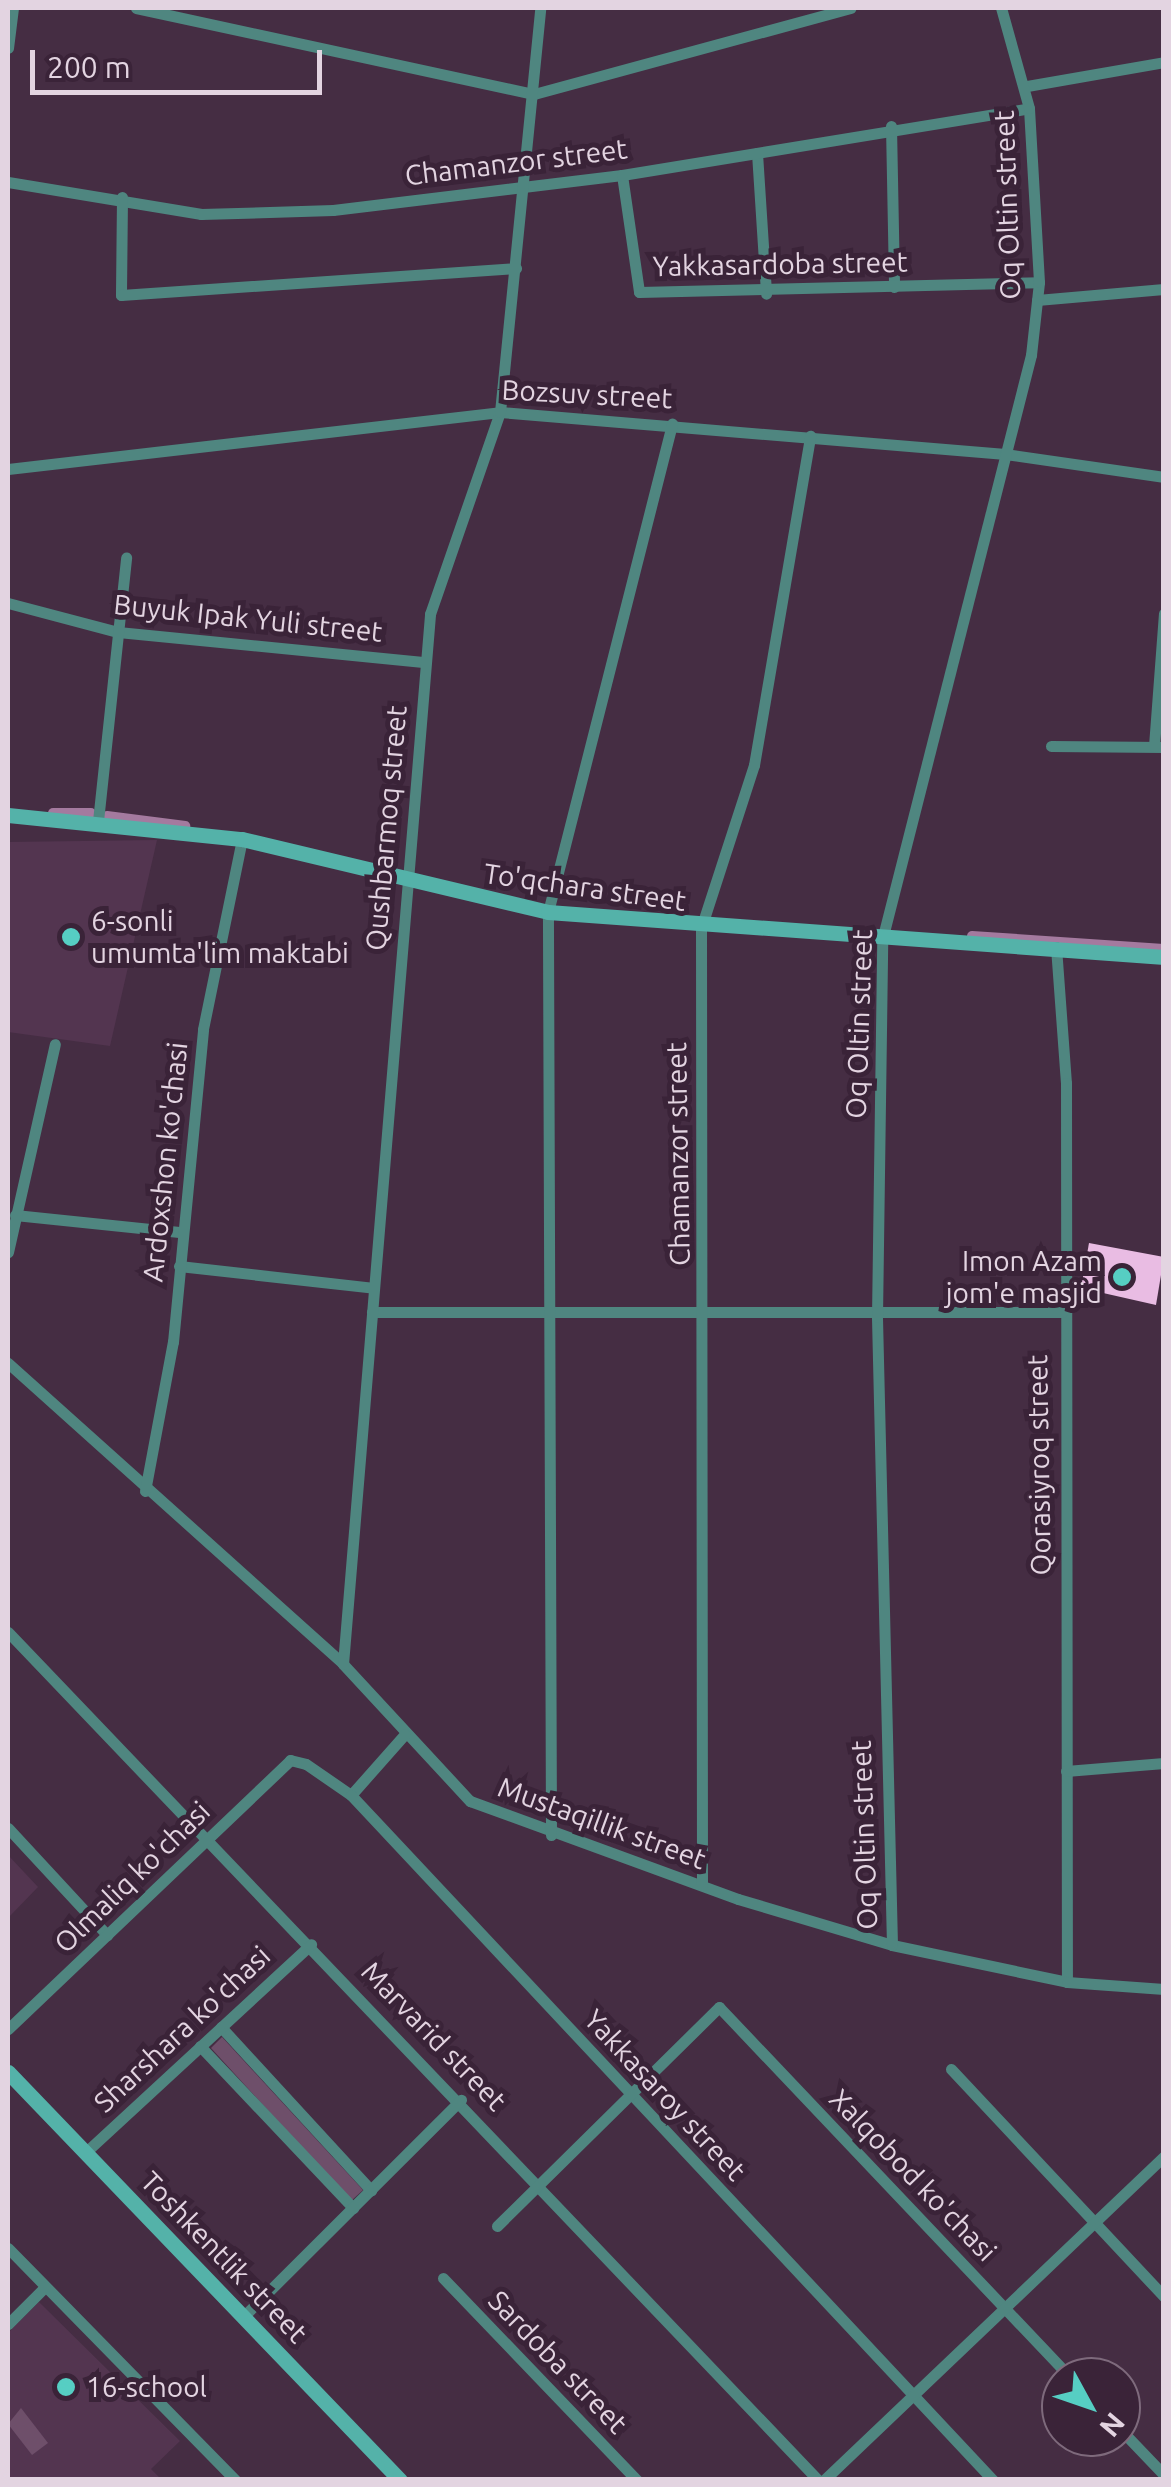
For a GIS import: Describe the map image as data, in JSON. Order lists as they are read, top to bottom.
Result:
{
  "streets": {
    "street": [
      "Chamanzor street",
      "Oq Oltin street",
      "Yakkasardoba street",
      "Bozsuv street",
      "Buyuk Ipak Yuli street",
      "Qushbarmoq street",
      "To'qchara street",
      "Ardoxshon ko'chasi",
      "Qorasiyroq street",
      "Mustaqillik street",
      "Olmaliq ko'chasi",
      "Sharshara ko'chasi",
      "Marvarid street",
      "Yakkasaroy street",
      "Xalqobod ko'chasi",
      "Toshkentlik street",
      "Sardoba street"
    ]
  },
  "crossings": [
    ["Chamanzor street", "Oq Oltin street"],
    ["Chamanzor street", "Yakkasardoba street"],
    ["Chamanzor street", "Bozsuv street"],
    ["Chamanzor street", "Qushbarmoq street"],
    ["Chamanzor street", "To'qchara street"],
    ["Chamanzor street", "Mustaqillik street"],
    ["Oq Oltin street", "Yakkasardoba street"],
    ["Oq Oltin street", "Bozsuv street"],
    ["Oq Oltin street", "To'qchara street"],
    ["Oq Oltin street", "Mustaqillik street"],
    ["Bozsuv street", "Qushbarmoq street"],
    ["Buyuk Ipak Yuli street", "Qushbarmoq street"],
    ["Qushbarmoq street", "To'qchara street"],
    ["Qushbarmoq street", "Mustaqillik street"],
    ["To'qchara street", "Ardoxshon ko'chasi"],
    ["To'qchara street", "Qorasiyroq street"],
    ["Ardoxshon ko'chasi", "Mustaqillik street"],
    ["Qorasiyroq street", "Mustaqillik street"],
    ["Olmaliq ko'chasi", "Marvarid street"],
    ["Olmaliq ko'chasi", "Yakkasaroy street"],
    ["Sharshara ko'chasi", "Marvarid street"],
    ["Sharshara ko'chasi", "Toshkentlik street"],
    ["Yakkasaroy street", "Xalqobod ko'chasi"]
  ],
  "places": ["6-sonli umumta'lim maktabi", "Imon Azam jom'e masjid", "16-school"],
  "scale_bar": "200 m",
  "north": "bottom right"
}
